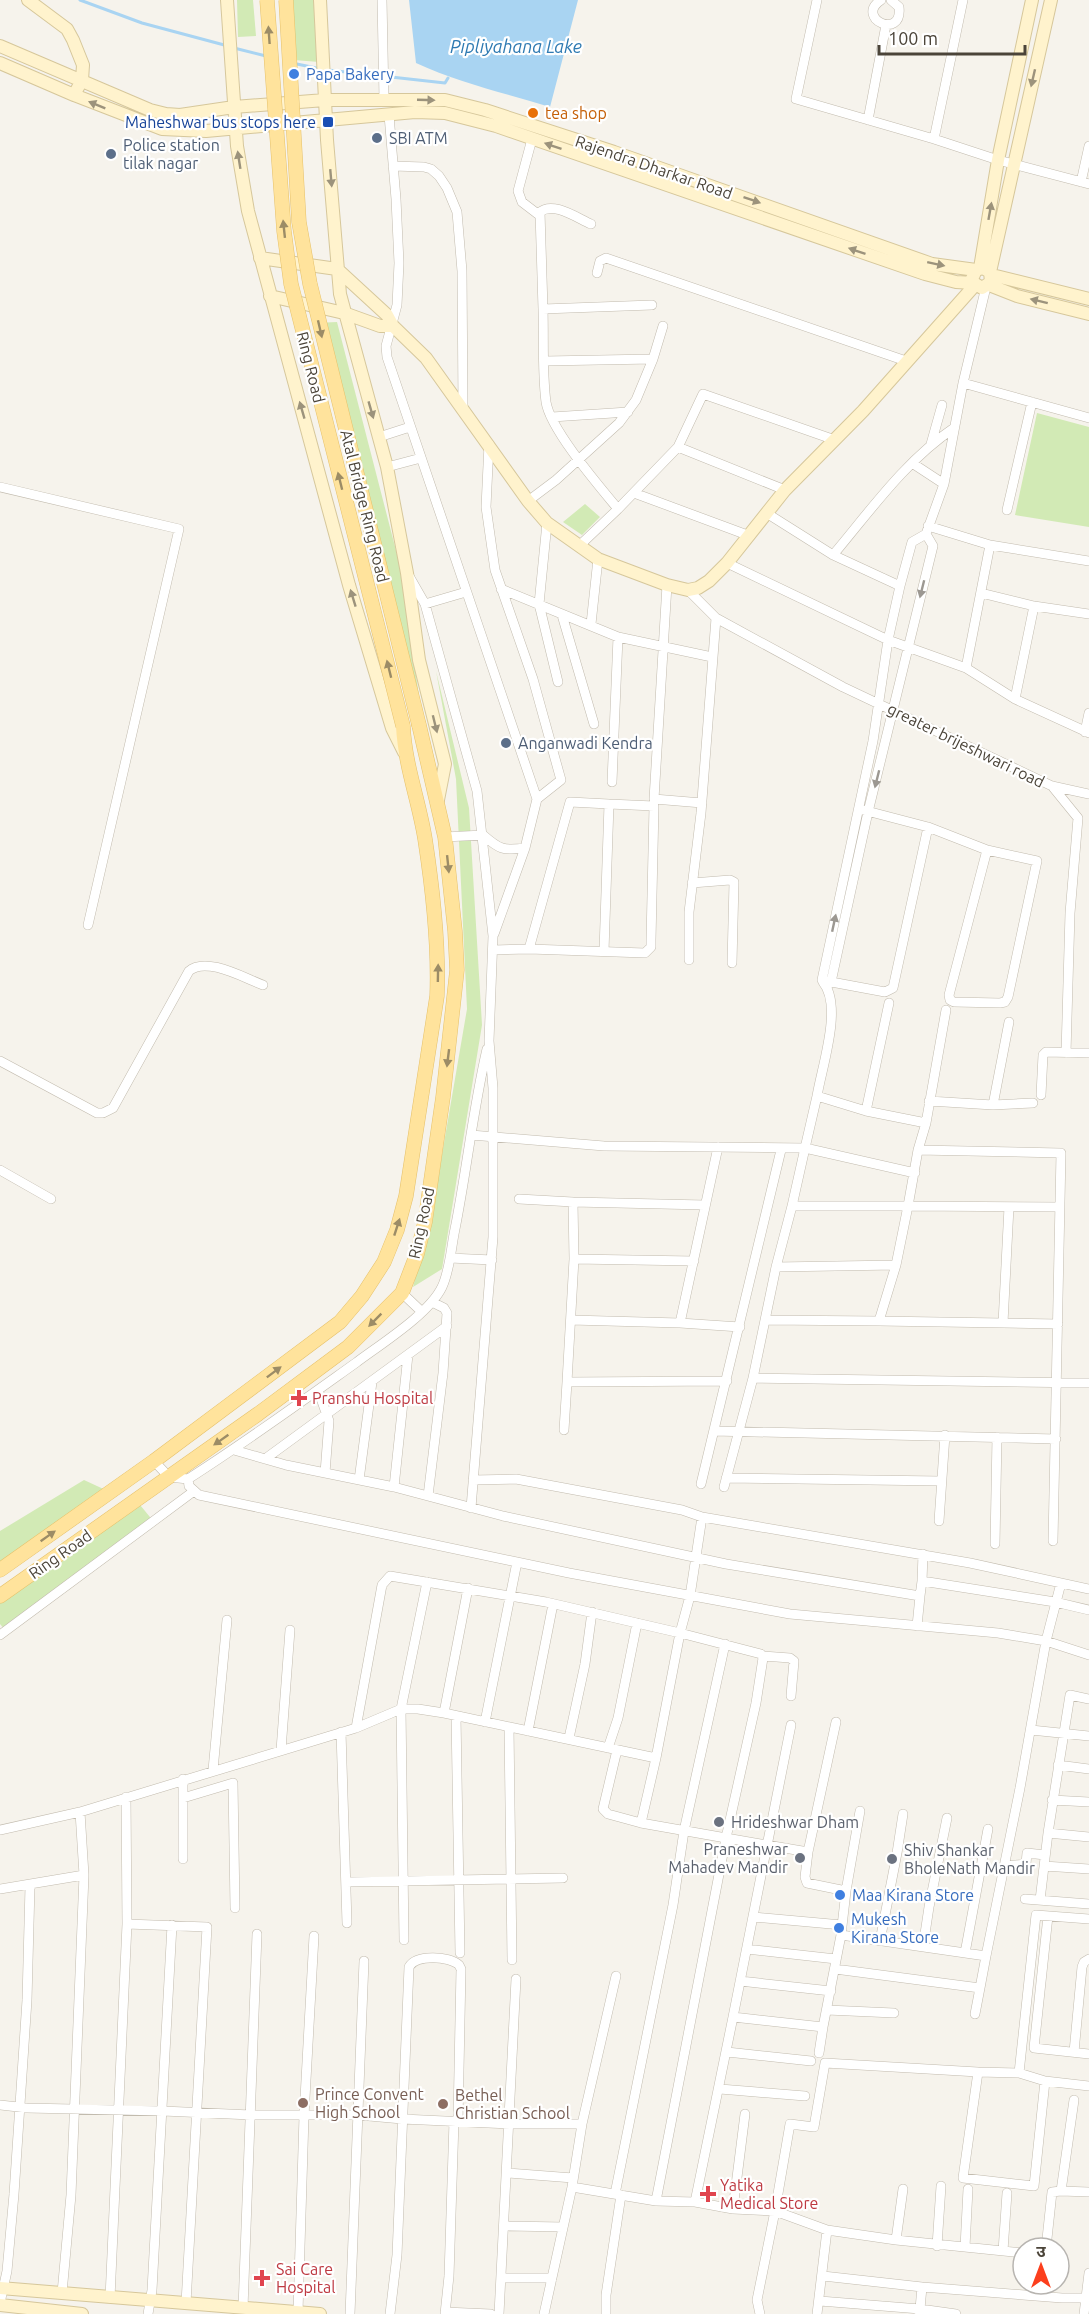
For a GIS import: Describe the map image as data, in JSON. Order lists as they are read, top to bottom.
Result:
{
  "streets": {
    "main road": ["Ring Road", "Atal Bridge Ring Road"],
    "street": ["Rajendra Dharkar Road", "greater brijeshwari road"]
  },
  "crossings": [
    ["Ring Road", "Atal Bridge Ring Road"]
  ],
  "one_way": ["Atal Bridge Ring Road"],
  "water": ["Pipliyahana Lake"],
  "places": {
    "other": [
      "Papa Bakery",
      "tea shop",
      "SBI ATM",
      "Police station tilak nagar",
      "Anganwadi Kendra",
      "Hrideshwar Dham",
      "Praneshwar Mahadev Mandir",
      "Shiv Shankar BholeNath Mandir",
      "Maa Kirana Store",
      "Mukesh Kirana Store",
      "Prince Convent High School",
      "Bethel Christian School"
    ],
    "transit": ["Maheshwar bus stops here"],
    "health": ["Pranshu Hospital", "Yatika Medical Store", "Sai Care Hospital"]
  },
  "scale_bar": "100 m",
  "north": "top"
}
